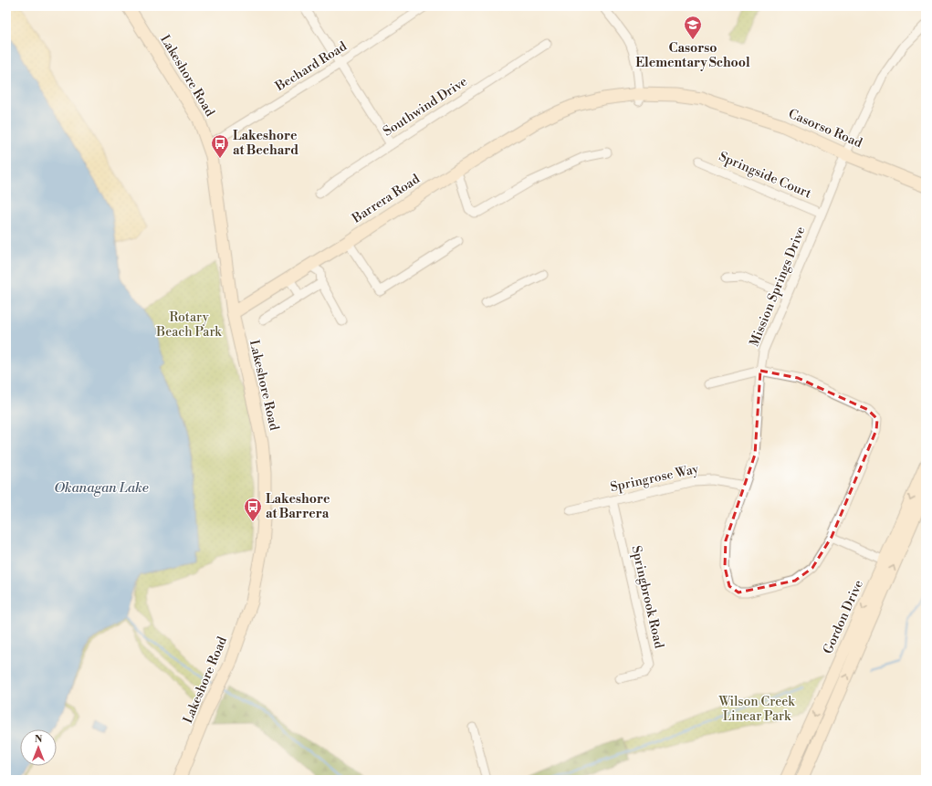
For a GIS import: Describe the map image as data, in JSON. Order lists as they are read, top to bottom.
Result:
{
  "streets": {
    "main road": [
      "Lakeshore Road",
      "Casorso Road",
      "Barrera Road",
      "Gordon Drive"
    ],
    "street": [
      "Bechard Road",
      "Southwind Drive",
      "Springside Court",
      "Mission Springs Drive",
      "Springrose Way",
      "Springbrook Road"
    ]
  },
  "crossings": [
    ["Bechard Road", "Lakeshore Road"],
    ["Lakeshore Road", "Barrera Road"],
    ["Casorso Road", "Barrera Road"],
    ["Casorso Road", "Mission Springs Drive"],
    ["Springside Court", "Mission Springs Drive"],
    ["Mission Springs Drive", "Springrose Way"],
    ["Springrose Way", "Springbrook Road"]
  ],
  "water": ["Okanagan Lake"],
  "parks": ["Rotary Beach Park", "Wilson Creek Linear Park"],
  "places": {
    "school or university": ["Casorso Elementary School"],
    "bus stop": ["Lakeshore at Bechard", "Lakeshore at Barrera"]
  },
  "north": "top"
}
